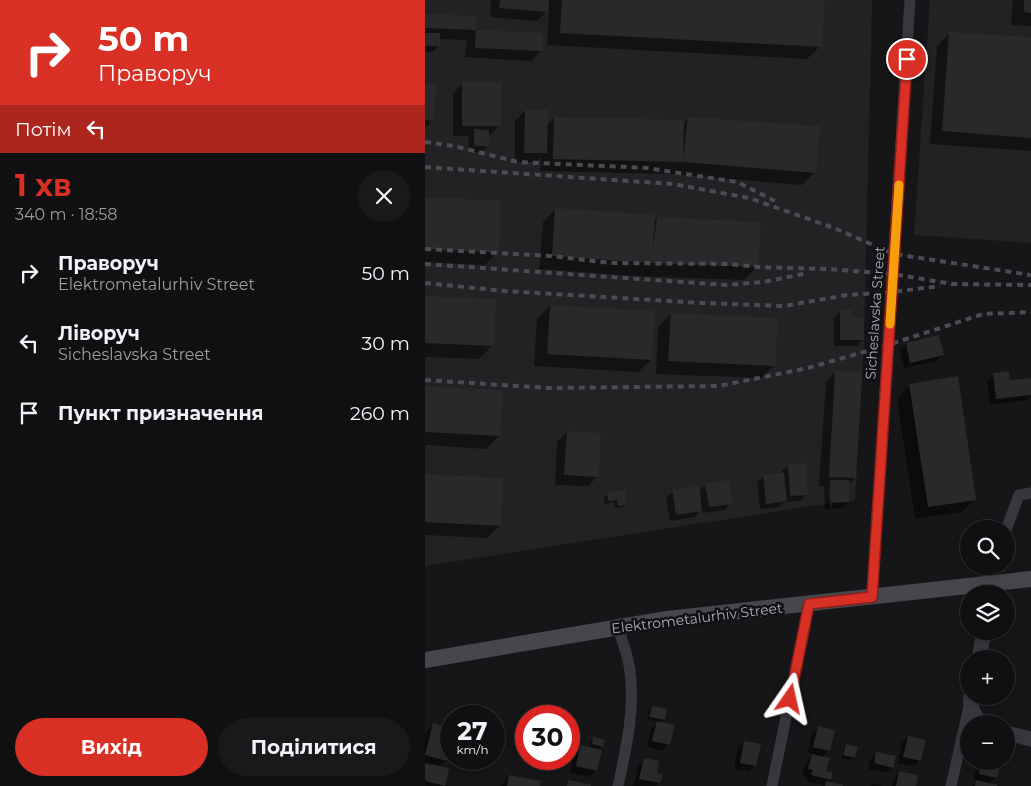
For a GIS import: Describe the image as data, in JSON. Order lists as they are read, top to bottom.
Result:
{
  "streets": {
    "main road": ["Elektrometalurhiv Street"],
    "street": ["Sicheslavska Street"]
  },
  "crossings": [
    ["Sicheslavska Street", "Elektrometalurhiv Street"]
  ],
  "page": {
    "turn": ["50 m", "Праворуч"],
    "then": "Потім",
    "heading": ["1 хв", "340 m · 18:58"],
    "list": [
      {
        "name": "Праворуч",
        "note": "Elektrometalurhiv Street",
        "value": "50 m"
      },
      {
        "name": "Ліворуч",
        "note": "Sicheslavska Street",
        "value": "30 m"
      },
      {
        "name": "Пункт призначення",
        "value": "260 m"
      }
    ],
    "map_buttons": ["+", "−"],
    "speed": "27 km/h",
    "limit": "30",
    "buttons": ["Вихід", "Поділитися"]
  }
}
